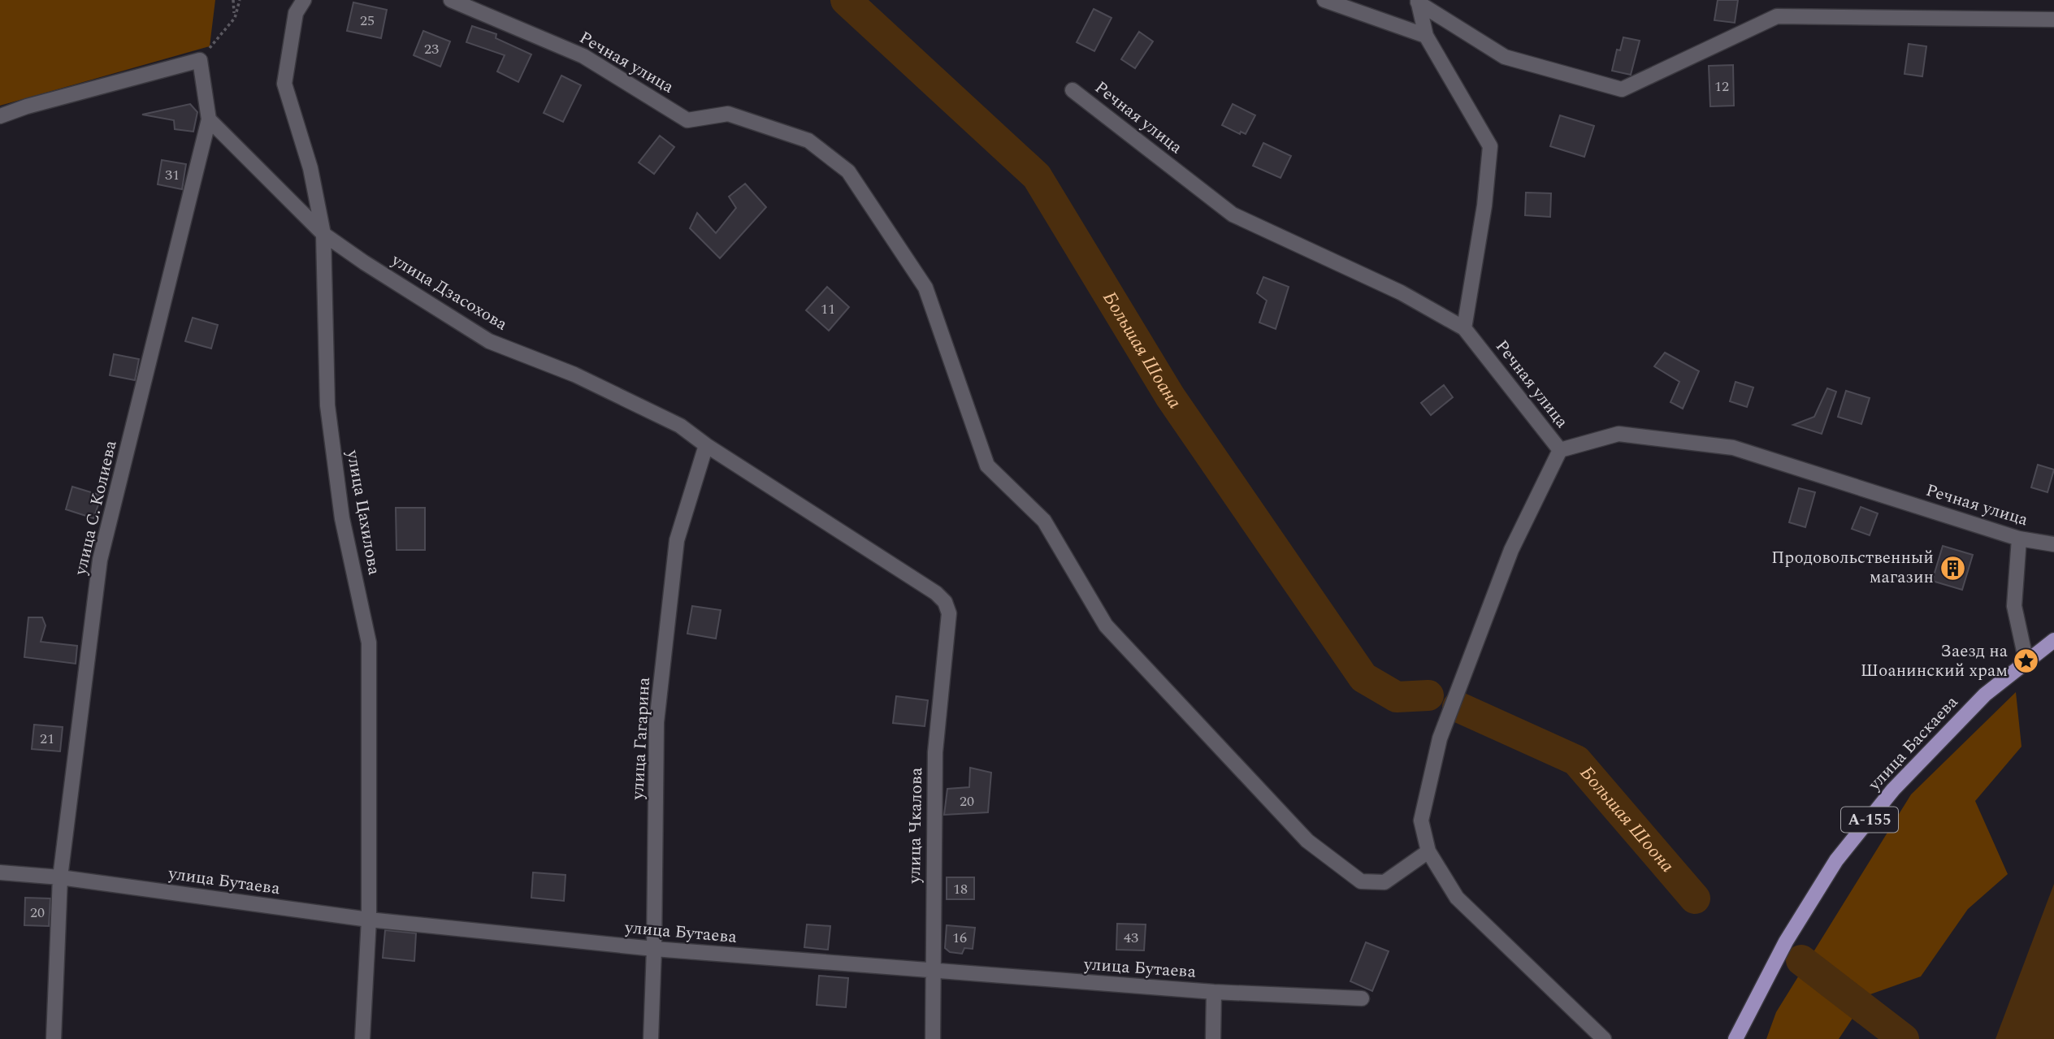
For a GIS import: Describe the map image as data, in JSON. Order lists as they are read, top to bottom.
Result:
{
  "streets": {
    "main road": ["улица Баскаева", "А-155"],
    "street": [
      "Речная улица",
      "улица Дзасохова",
      "улица С. Колиева",
      "улица Цахилова",
      "улица Гагарина",
      "улица Чкалова",
      "улица Бутаева"
    ]
  },
  "crossings": [
    ["улица Дзасохова", "улица С. Колиева"],
    ["улица Дзасохова", "улица Цахилова"],
    ["улица Дзасохова", "улица Гагарина"],
    ["улица Дзасохова", "улица Чкалова"],
    ["улица С. Колиева", "улица Бутаева"],
    ["улица Цахилова", "улица Бутаева"],
    ["улица Гагарина", "улица Бутаева"],
    ["улица Чкалова", "улица Бутаева"]
  ],
  "water": ["Большая Шоана", "Большая Шоона"],
  "places": {
    "building": ["Продовольственный магазин"],
    "place": ["Заезд на Шоанинский храм"]
  },
  "house_numbers": [
    "25",
    "23",
    "12",
    "31",
    "11",
    "21",
    "20",
    "18",
    "20",
    "16",
    "43"
  ]
}
